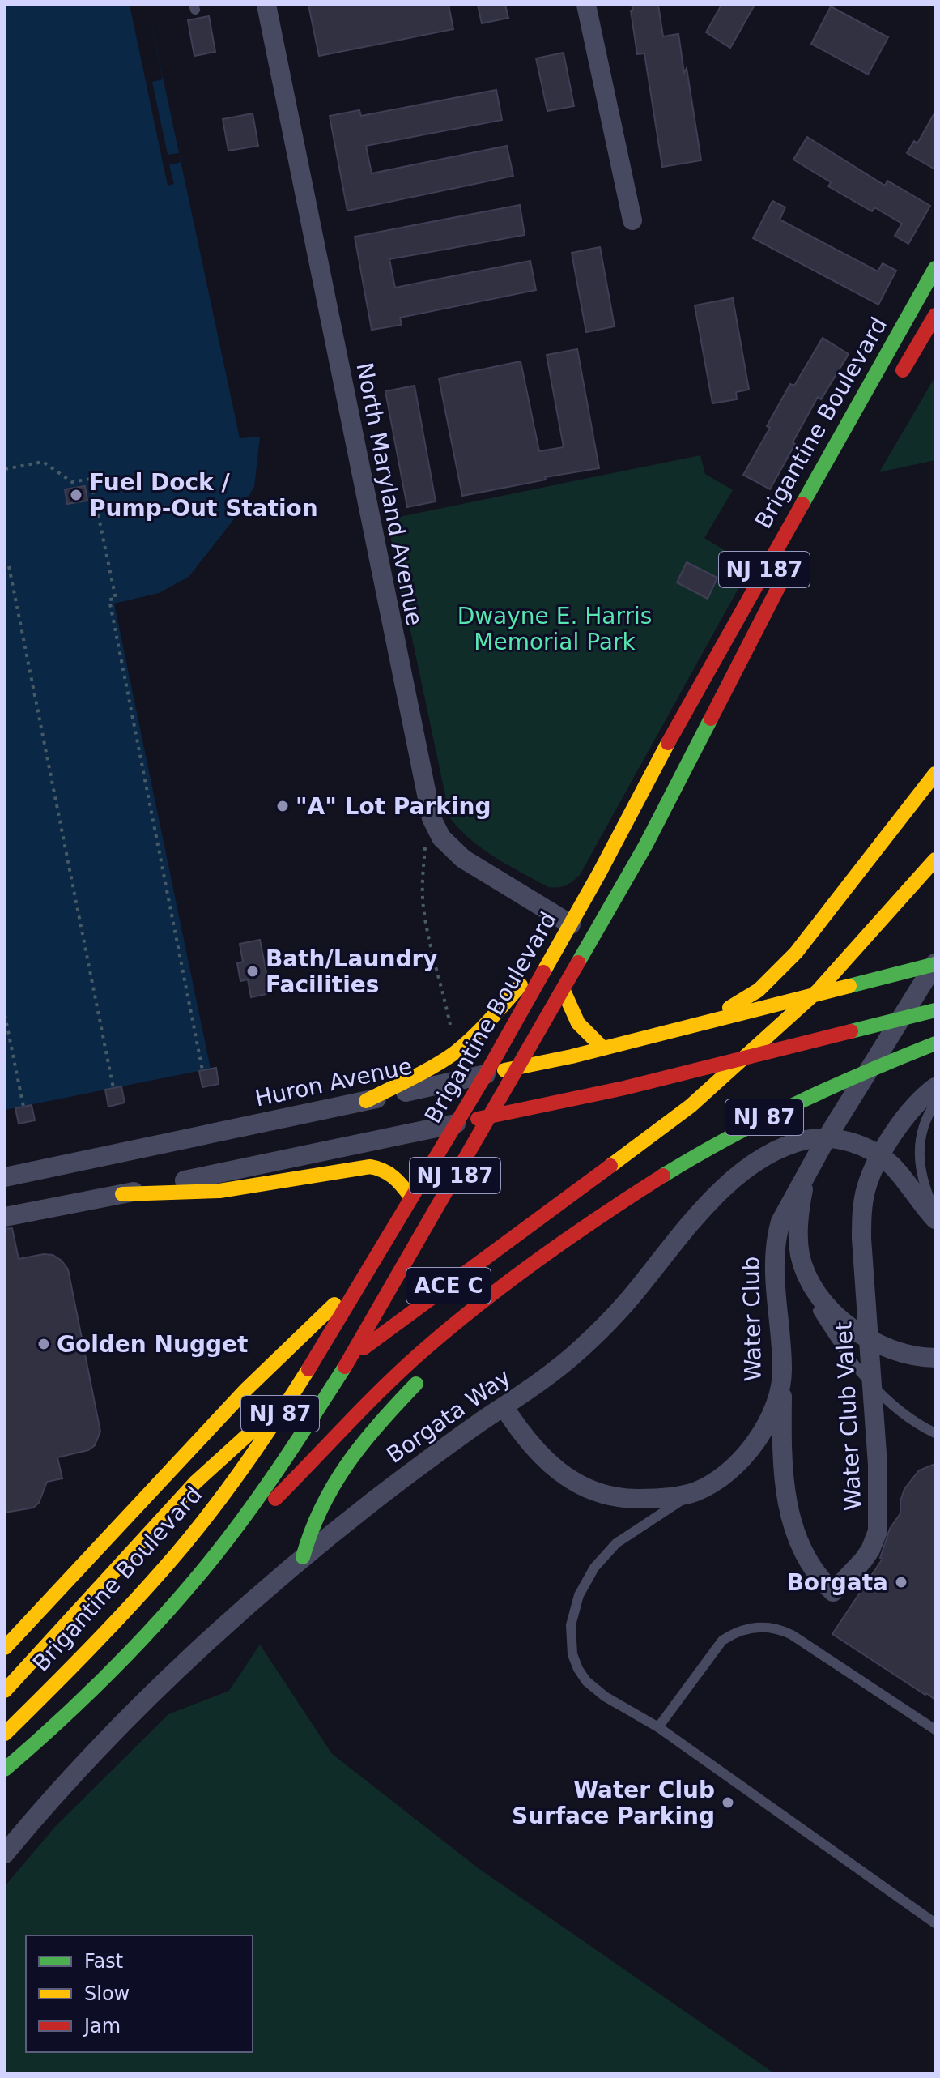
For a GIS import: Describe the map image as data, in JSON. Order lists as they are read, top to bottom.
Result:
{
  "streets": {
    "main road": [
      "Brigantine Boulevard",
      "NJ 187",
      "Huron Avenue",
      "NJ 87",
      "ACE C"
    ],
    "street": [
      "North Maryland Avenue",
      "Water Club",
      "Borgata Way",
      "Water Club Valet"
    ]
  },
  "crossings": [
    ["Brigantine Boulevard", "North Maryland Avenue"],
    ["Brigantine Boulevard", "Huron Avenue"],
    ["Brigantine Boulevard", "NJ 87"],
    ["Huron Avenue", "Water Club"],
    ["Water Club", "Borgata Way"],
    ["Water Club", "Water Club Valet"],
    ["Borgata Way", "Water Club Valet"]
  ],
  "parks": ["Dwayne E. Harris Memorial Park"],
  "places": [
    "Fuel Dock / Pump-Out Station",
    "\"A\" Lot Parking",
    "Bath/Laundry Facilities",
    "Golden Nugget",
    "Borgata",
    "Water Club Surface Parking"
  ],
  "legend": ["Fast", "Slow", "Jam"]
}
